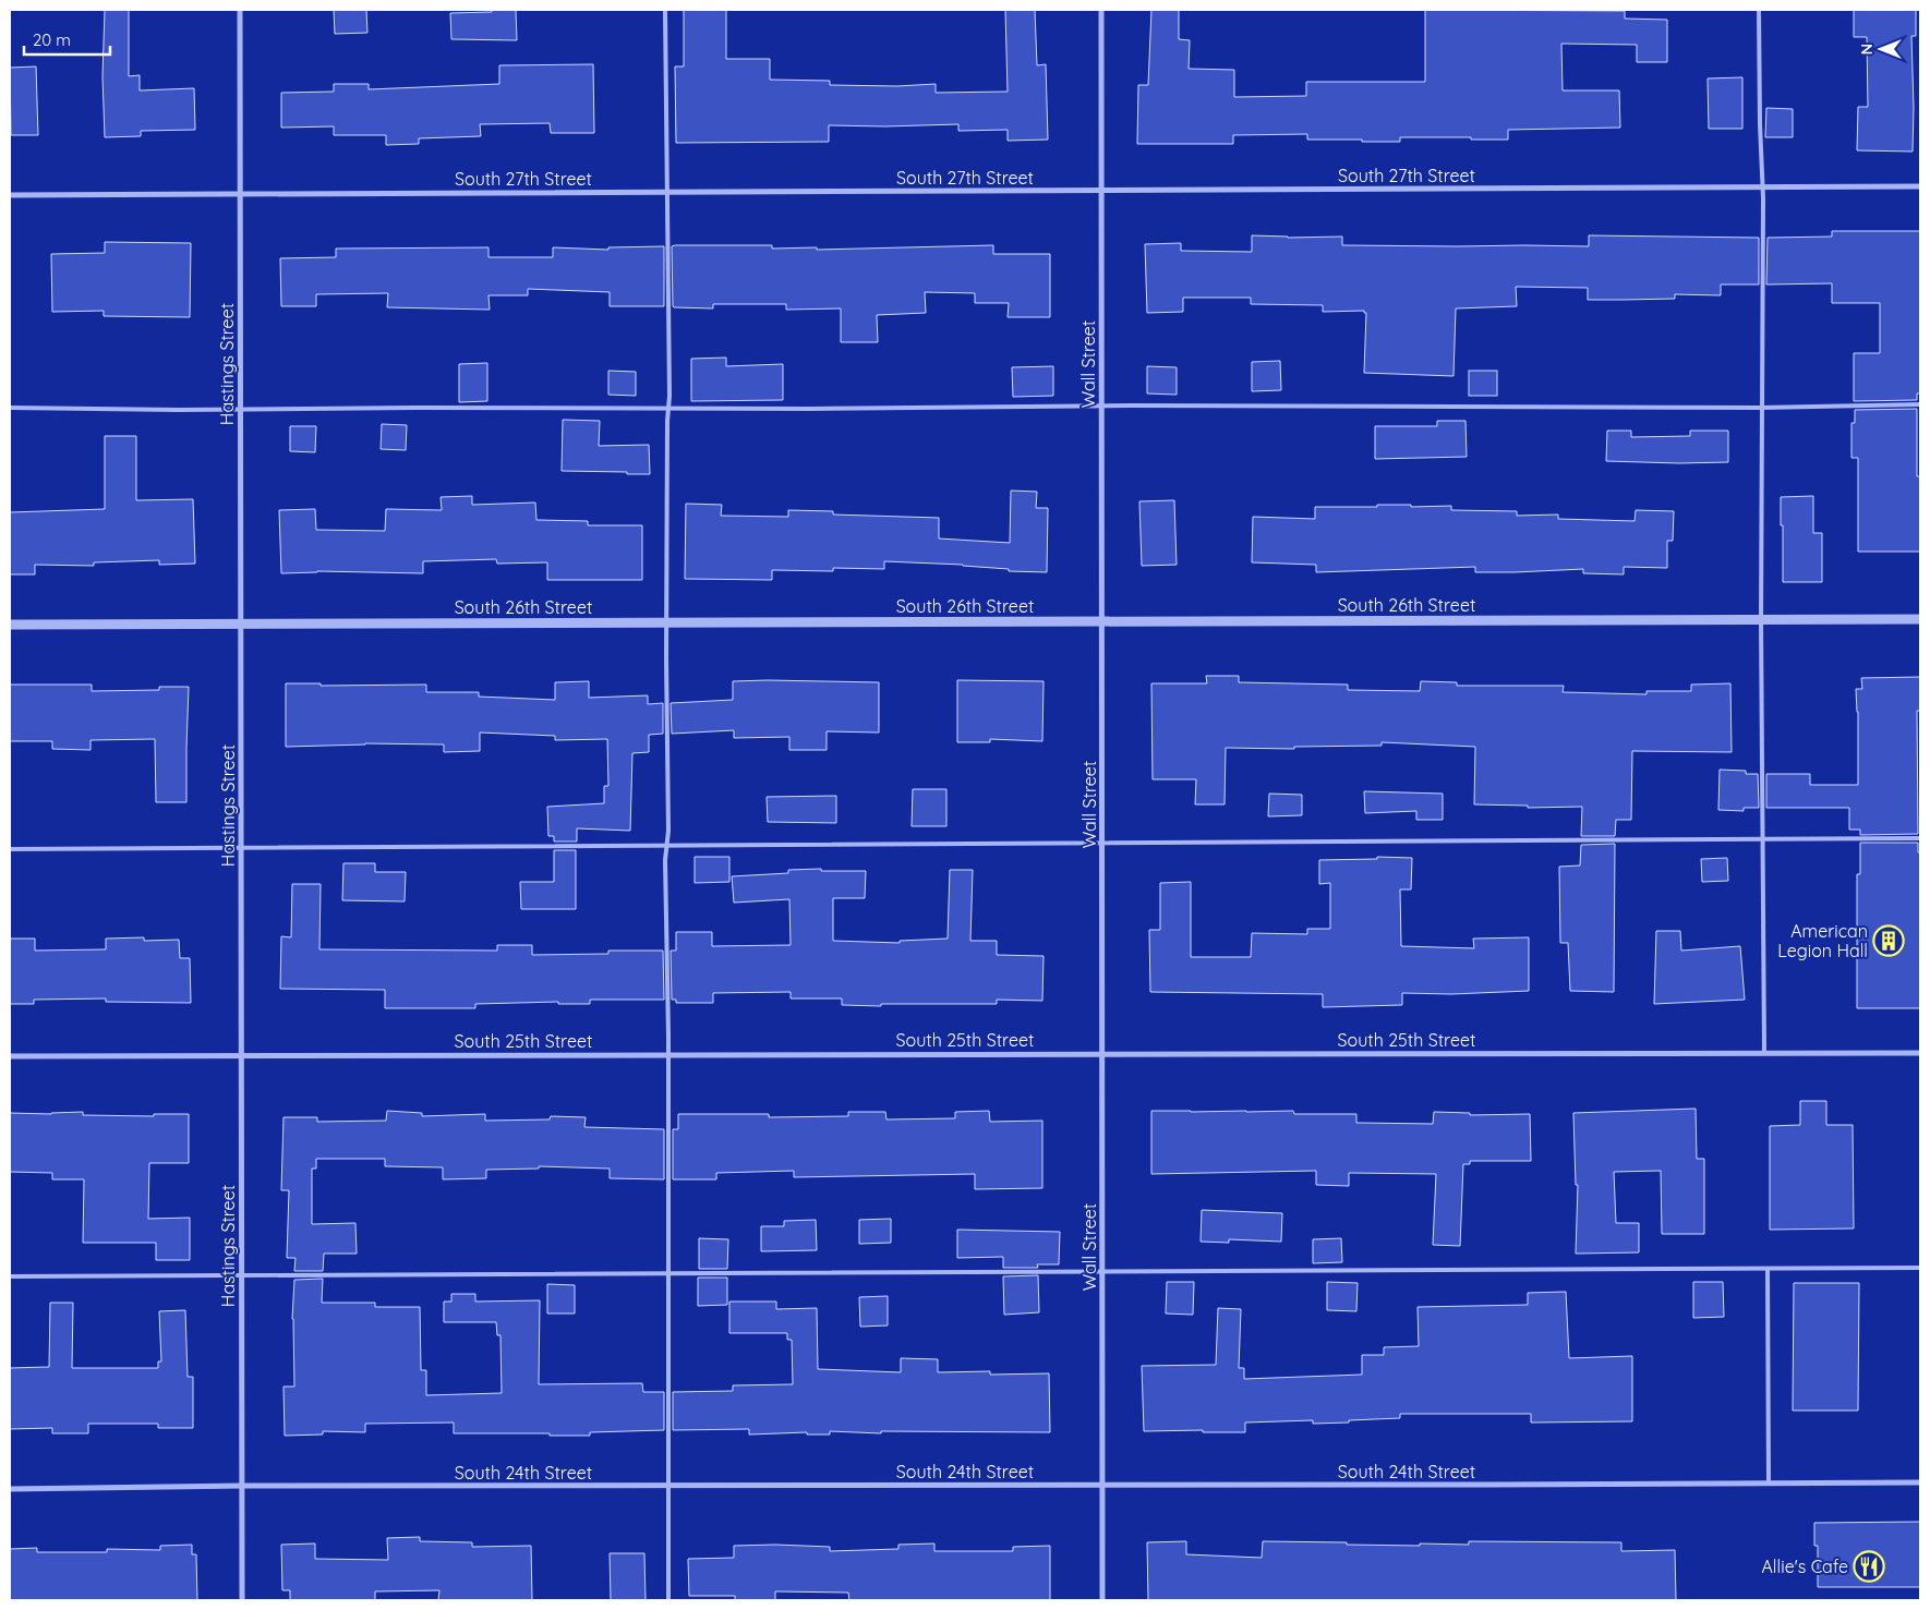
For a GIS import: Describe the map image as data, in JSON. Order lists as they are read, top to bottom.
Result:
{
  "streets": {
    "street": [
      "South 27th Street",
      "Hastings Street",
      "Wall Street",
      "South 26th Street",
      "South 25th Street",
      "South 24th Street"
    ]
  },
  "crossings": [
    ["South 27th Street", "Hastings Street"],
    ["South 27th Street", "Wall Street"],
    ["Hastings Street", "South 26th Street"],
    ["Hastings Street", "South 25th Street"],
    ["Hastings Street", "South 24th Street"],
    ["Wall Street", "South 26th Street"],
    ["Wall Street", "South 25th Street"],
    ["Wall Street", "South 24th Street"]
  ],
  "places": {
    "building": ["American Legion Hall"],
    "restaurant": ["Allie's Cafe"]
  },
  "scale_bar": "20 m",
  "north": "left"
}
